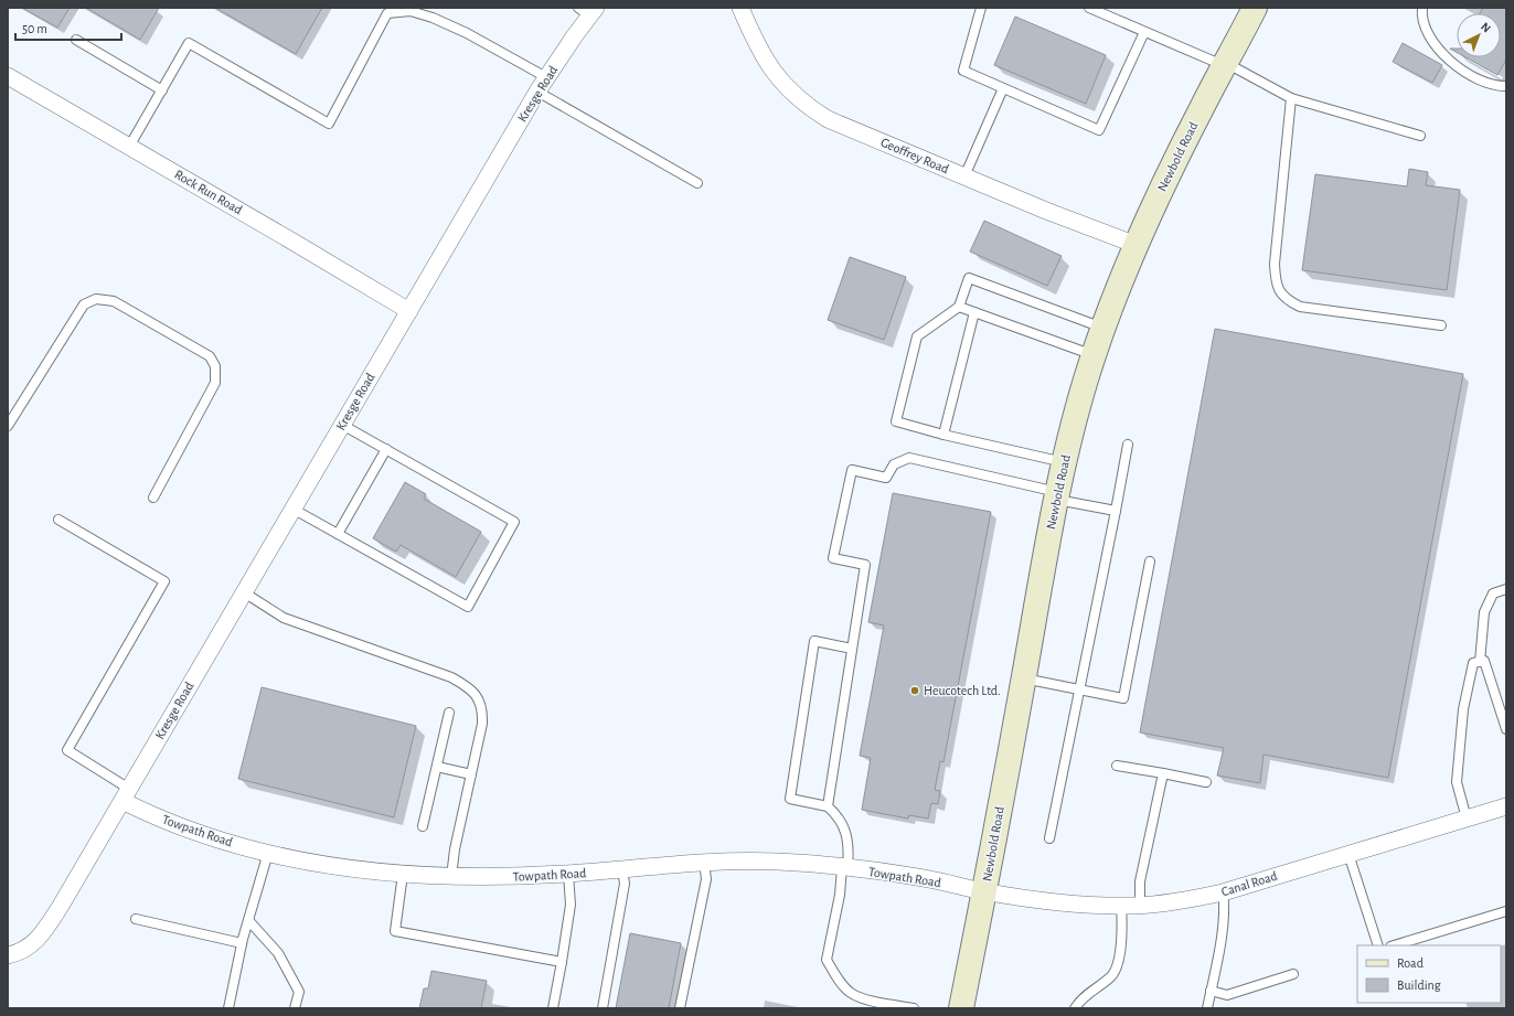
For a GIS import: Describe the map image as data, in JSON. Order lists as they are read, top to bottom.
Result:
{
  "streets": {
    "main road": ["Newbold Road"],
    "street": [
      "Kresge Road",
      "Geoffrey Road",
      "Rock Run Road",
      "Towpath Road",
      "Canal Road"
    ]
  },
  "crossings": [
    ["Kresge Road", "Rock Run Road"],
    ["Kresge Road", "Towpath Road"],
    ["Geoffrey Road", "Newbold Road"],
    ["Newbold Road", "Towpath Road"],
    ["Newbold Road", "Canal Road"],
    ["Towpath Road", "Canal Road"]
  ],
  "places": ["Heucotech Ltd."],
  "legend": ["Road", "Building"],
  "scale_bar": "50 m",
  "north": "top right"
}
